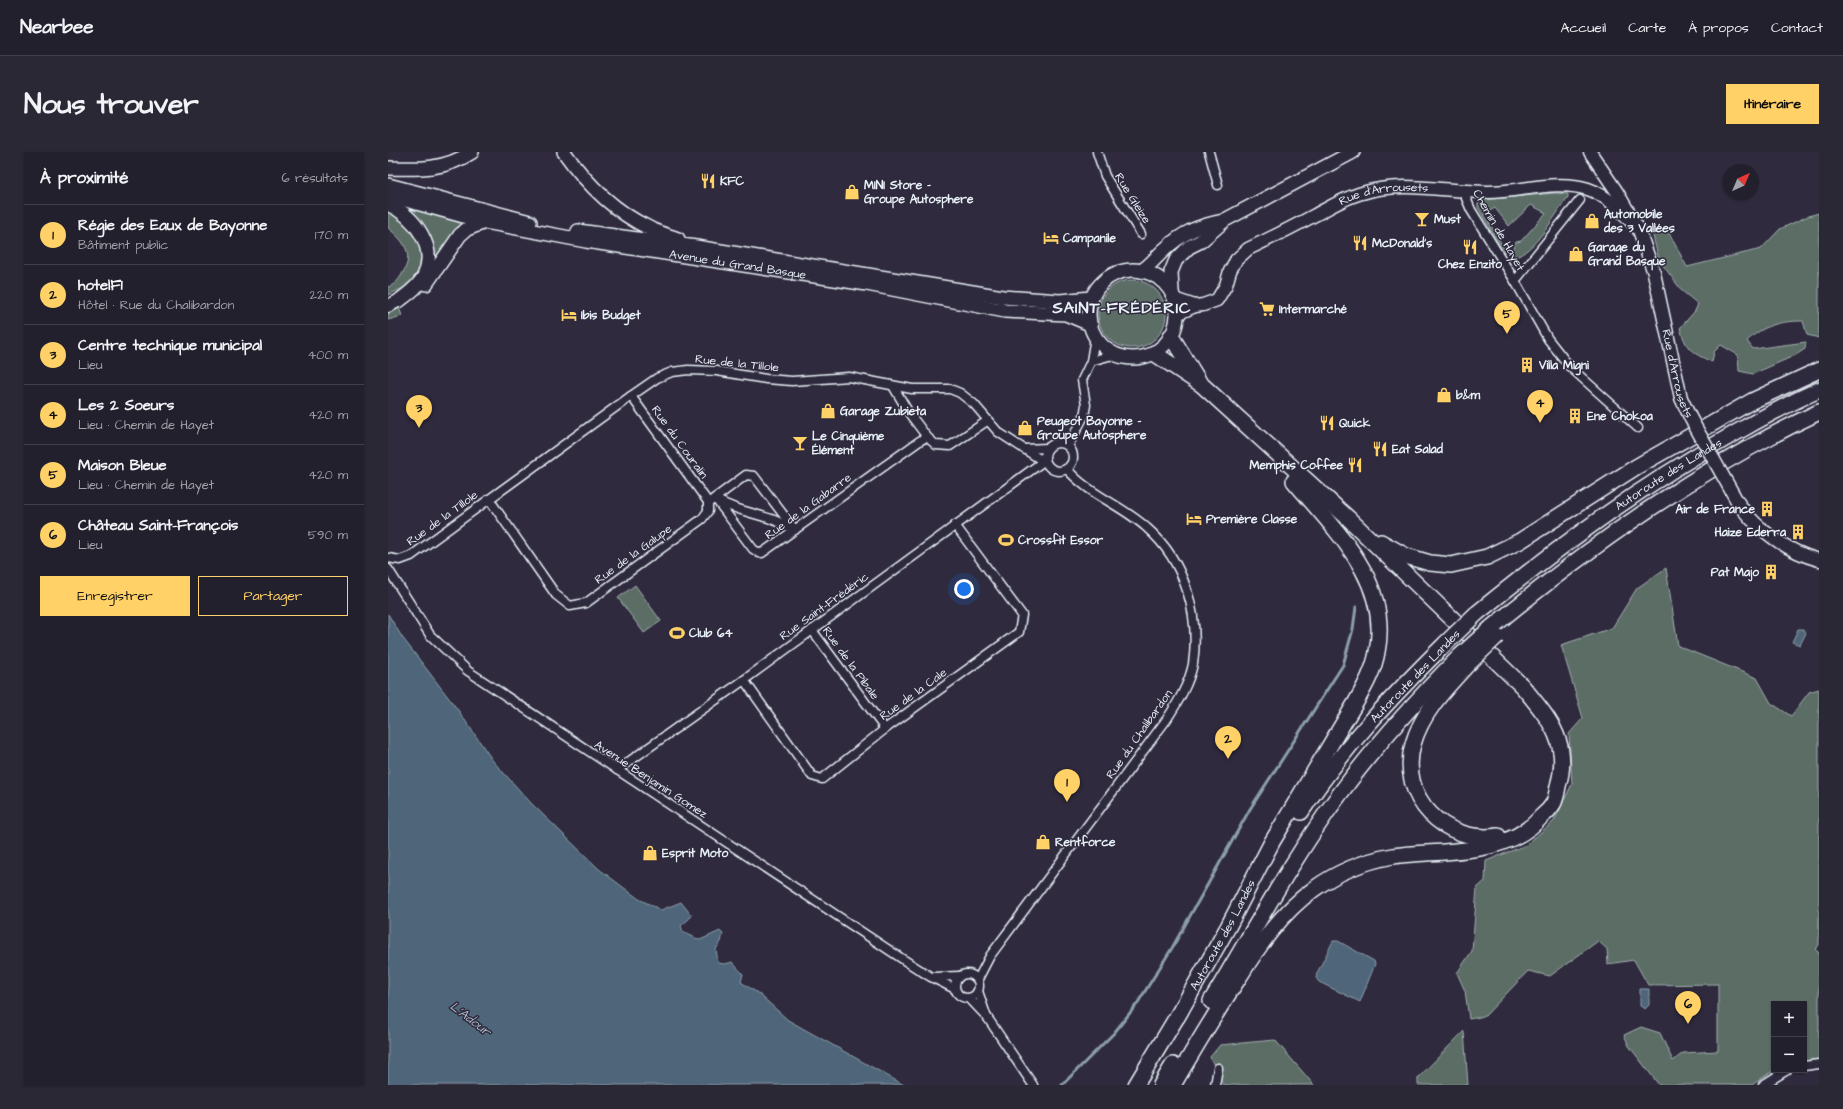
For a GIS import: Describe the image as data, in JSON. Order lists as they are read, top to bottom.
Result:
{
  "streets": {
    "highway": ["Autoroute des Landes"],
    "main road": ["Avenue du Grand Basque"],
    "street": [
      "Rue d'Arrousets",
      "Rue Gleize",
      "Chemin de Hayet",
      "Rue de la Tillole",
      "Rue du Couralin",
      "Rue de la Gabarre",
      "Rue de la Galupe",
      "Rue Saint-Frédéric",
      "Rue de la Pibale",
      "Rue de la Cale",
      "Rue du Chalibardon",
      "Avenue Benjamin Gomez"
    ]
  },
  "crossings": [
    ["Rue d'Arrousets", "Chemin de Hayet"],
    ["Rue d'Arrousets", "Avenue du Grand Basque"],
    ["Rue de la Tillole", "Rue du Couralin"],
    ["Rue de la Tillole", "Rue de la Galupe"],
    ["Rue de la Tillole", "Rue Saint-Frédéric"],
    ["Rue de la Tillole", "Rue du Chalibardon"],
    ["Rue du Couralin", "Rue de la Gabarre"],
    ["Rue du Couralin", "Rue de la Galupe"],
    ["Rue de la Gabarre", "Rue de la Galupe"],
    ["Rue Saint-Frédéric", "Rue de la Pibale"],
    ["Rue Saint-Frédéric", "Rue de la Cale"],
    ["Rue Saint-Frédéric", "Rue du Chalibardon"],
    ["Rue Saint-Frédéric", "Avenue Benjamin Gomez"],
    ["Rue de la Pibale", "Rue de la Cale"],
    ["Rue du Chalibardon", "Avenue Benjamin Gomez"]
  ],
  "districts": ["SAINT-FRÉDÉRIC"],
  "water": ["L'Adour"],
  "places": {
    "restaurant": [
      "KFC",
      "McDonald's",
      "Chez Enzito",
      "Quick",
      "Eat Salad",
      "Memphis Coffee"
    ],
    "shop": [
      "MINI Store - Groupe Autosphere",
      "Automobile des 3 Vallées",
      "Garage du Grand Basque",
      "b&m",
      "Garage Zubieta",
      "Peugeot Bayonne - Groupe Autosphere",
      "Rentforce",
      "Esprit Moto"
    ],
    "bar": ["Must", "Le Cinquième Élément"],
    "hotel": ["Campanile", "Ibis Budget", "Première Classe"],
    "supermarket": ["Intermarché"],
    "building": [
      "Villa Migni",
      "Ene Chokoa",
      "Air de France",
      "Haize Ederra",
      "Pat Majo"
    ],
    "sports": ["Crossfit Essor", "Club 64"]
  },
  "north": "top right",
  "page": {
    "header": "Nearbee",
    "nav": [
      "Accueil",
      "Carte",
      "À propos",
      "Contact"
    ],
    "buttons": [
      "Itinéraire",
      ["Enregistrer", "Partager"]
    ],
    "title": "Nous trouver",
    "heading": ["À proximité", "6 résultats"],
    "list": [
      {
        "mark": "1",
        "name": "Régie des Eaux de Bayonne",
        "note": "Bâtiment public",
        "value": "170 m"
      },
      {
        "mark": "2",
        "name": "hotelF1",
        "note": "Hôtel · Rue du Chalibardon",
        "value": "220 m"
      },
      {
        "mark": "3",
        "name": "Centre technique municipal",
        "note": "Lieu",
        "value": "400 m"
      },
      {
        "mark": "4",
        "name": "Les 2 Soeurs",
        "note": "Lieu · Chemin de Hayet",
        "value": "420 m"
      },
      {
        "mark": "5",
        "name": "Maison Bleue",
        "note": "Lieu · Chemin de Hayet",
        "value": "420 m"
      },
      {
        "mark": "6",
        "name": "Château Saint-François",
        "note": "Lieu",
        "value": "590 m"
      }
    ],
    "pins": [
      "5",
      "4",
      "3",
      "2",
      "1",
      "6"
    ],
    "map_buttons": ["+", "−"]
  }
}
